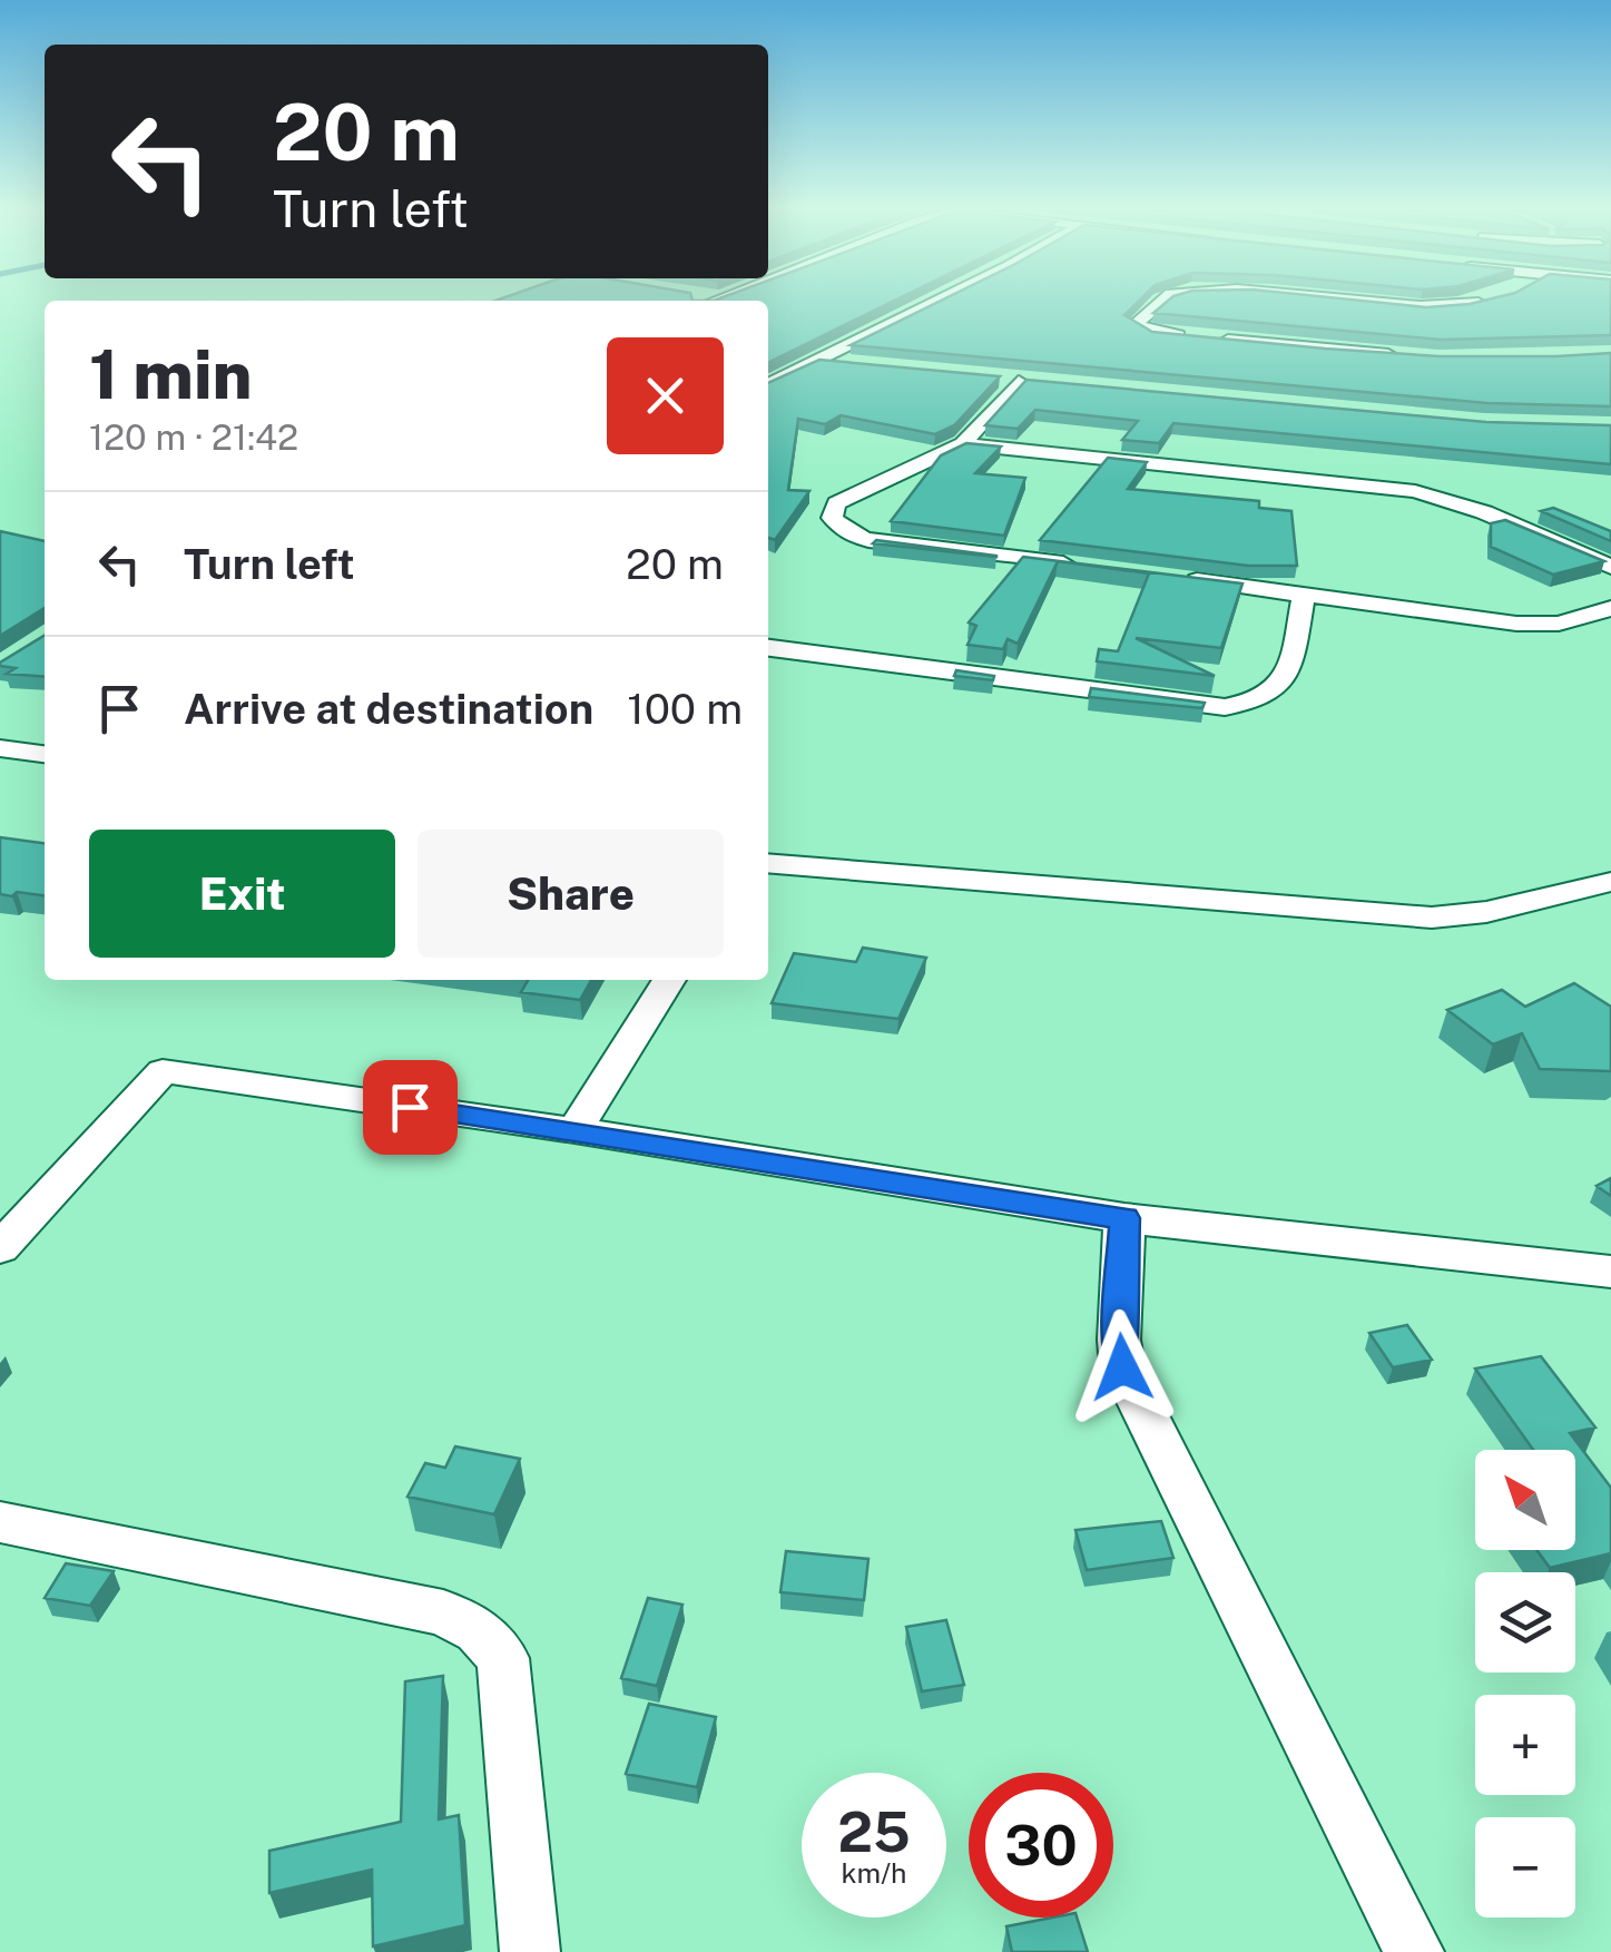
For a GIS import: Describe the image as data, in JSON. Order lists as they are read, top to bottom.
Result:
{
  "north": "top left",
  "page": {
    "turn": ["20 m", "Turn left"],
    "heading": ["1 min", "120 m · 21:42"],
    "list": [
      {
        "name": "Turn left",
        "value": "20 m"
      },
      {
        "name": "Arrive at destination",
        "value": "100 m"
      }
    ],
    "buttons": ["Exit", "Share"],
    "map_buttons": ["+", "−"],
    "speed": "25 km/h",
    "limit": "30"
  }
}
